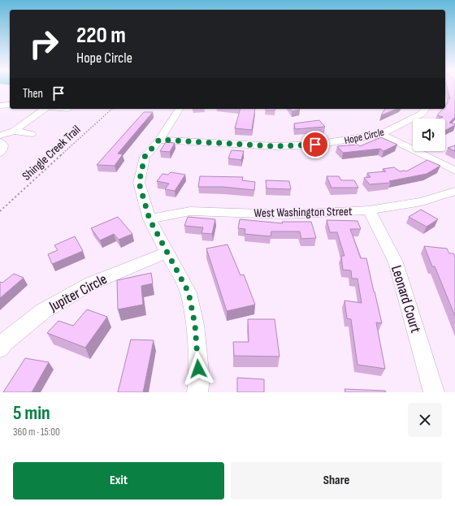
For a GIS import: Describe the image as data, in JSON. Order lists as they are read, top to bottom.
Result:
{
  "streets": {
    "street": [
      "Hope Circle",
      "West Washington Street",
      "Jupiter Circle",
      "Leonard Court"
    ],
    "path": ["Shingle Creek Trail"]
  },
  "crossings": [
    ["West Washington Street", "Leonard Court"]
  ],
  "page": {
    "turn": ["220 m", "Hope Circle"],
    "then": "Then",
    "heading": ["5 min", "360 m · 15:00"],
    "buttons": ["Exit", "Share"]
  }
}
